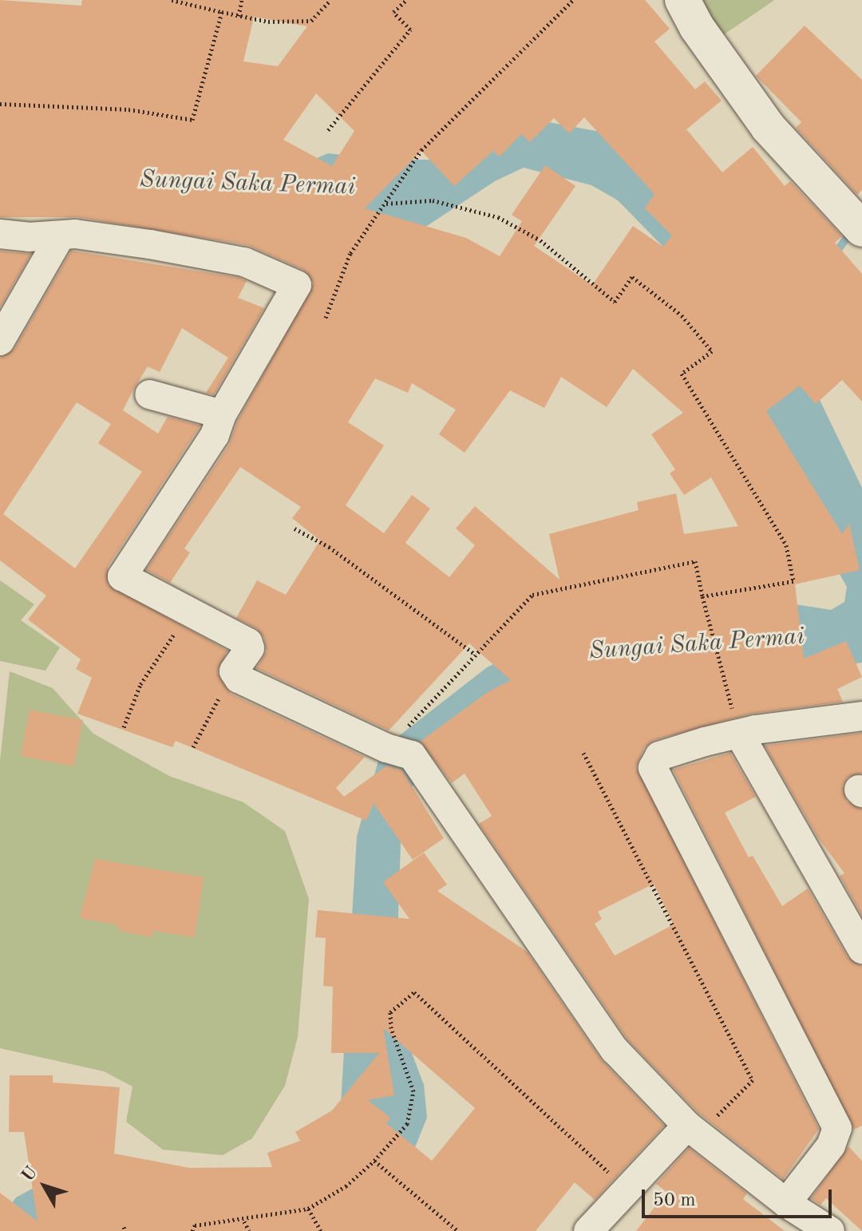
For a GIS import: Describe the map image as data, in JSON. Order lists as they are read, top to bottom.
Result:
{
  "water": ["Sungai Saka Permai"],
  "scale_bar": "50 m",
  "north": "top left"
}
